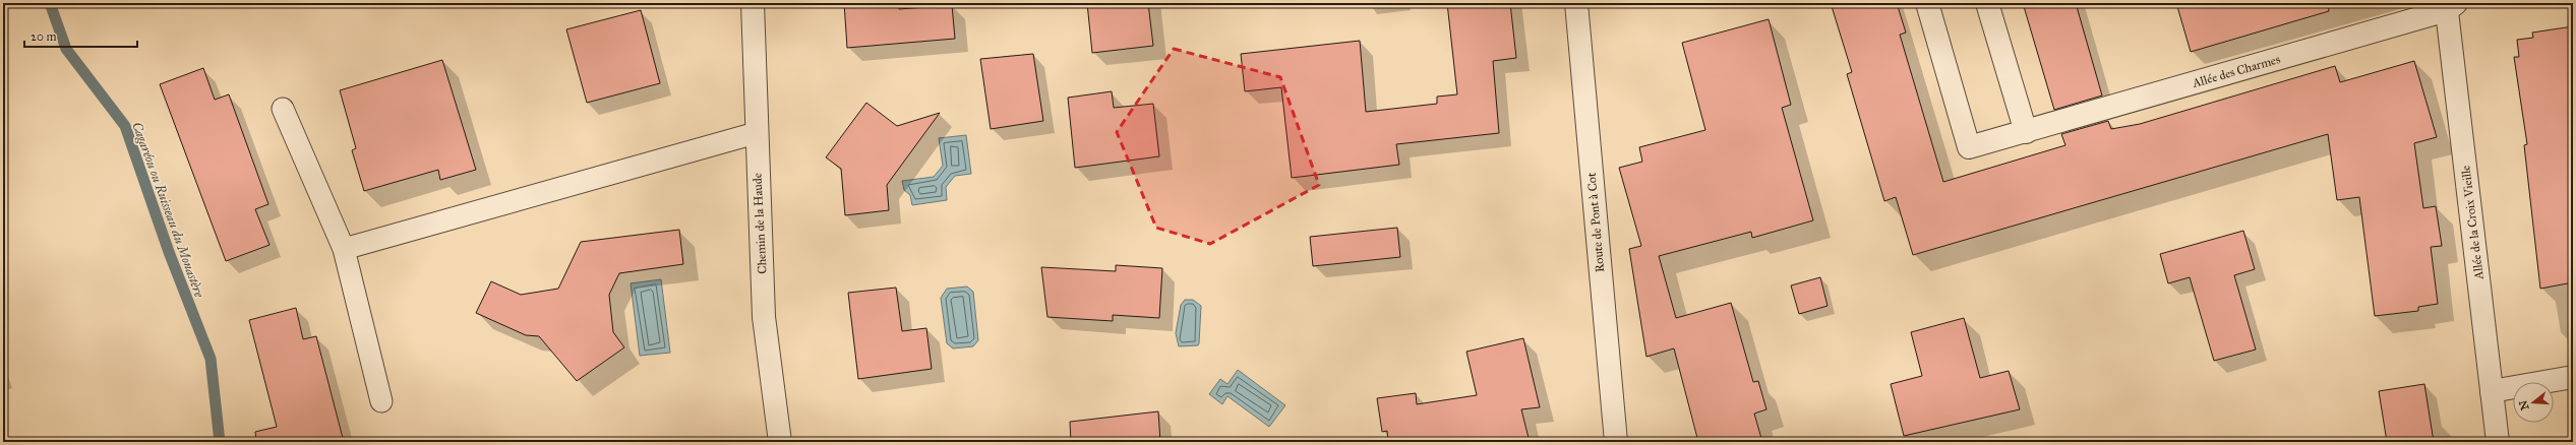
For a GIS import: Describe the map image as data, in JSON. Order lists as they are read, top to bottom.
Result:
{
  "streets": {
    "street": [
      "Allée des Charmes",
      "Route de Pont à Cot",
      "Allée de la Croix Vieille",
      "Chemin de la Haude"
    ]
  },
  "crossings": [
    ["Allée des Charmes", "Allée de la Croix Vieille"]
  ],
  "water": ["Cagaréou ou Ruisseau du Monastère"],
  "scale_bar": "20 m",
  "north": "left"
}
